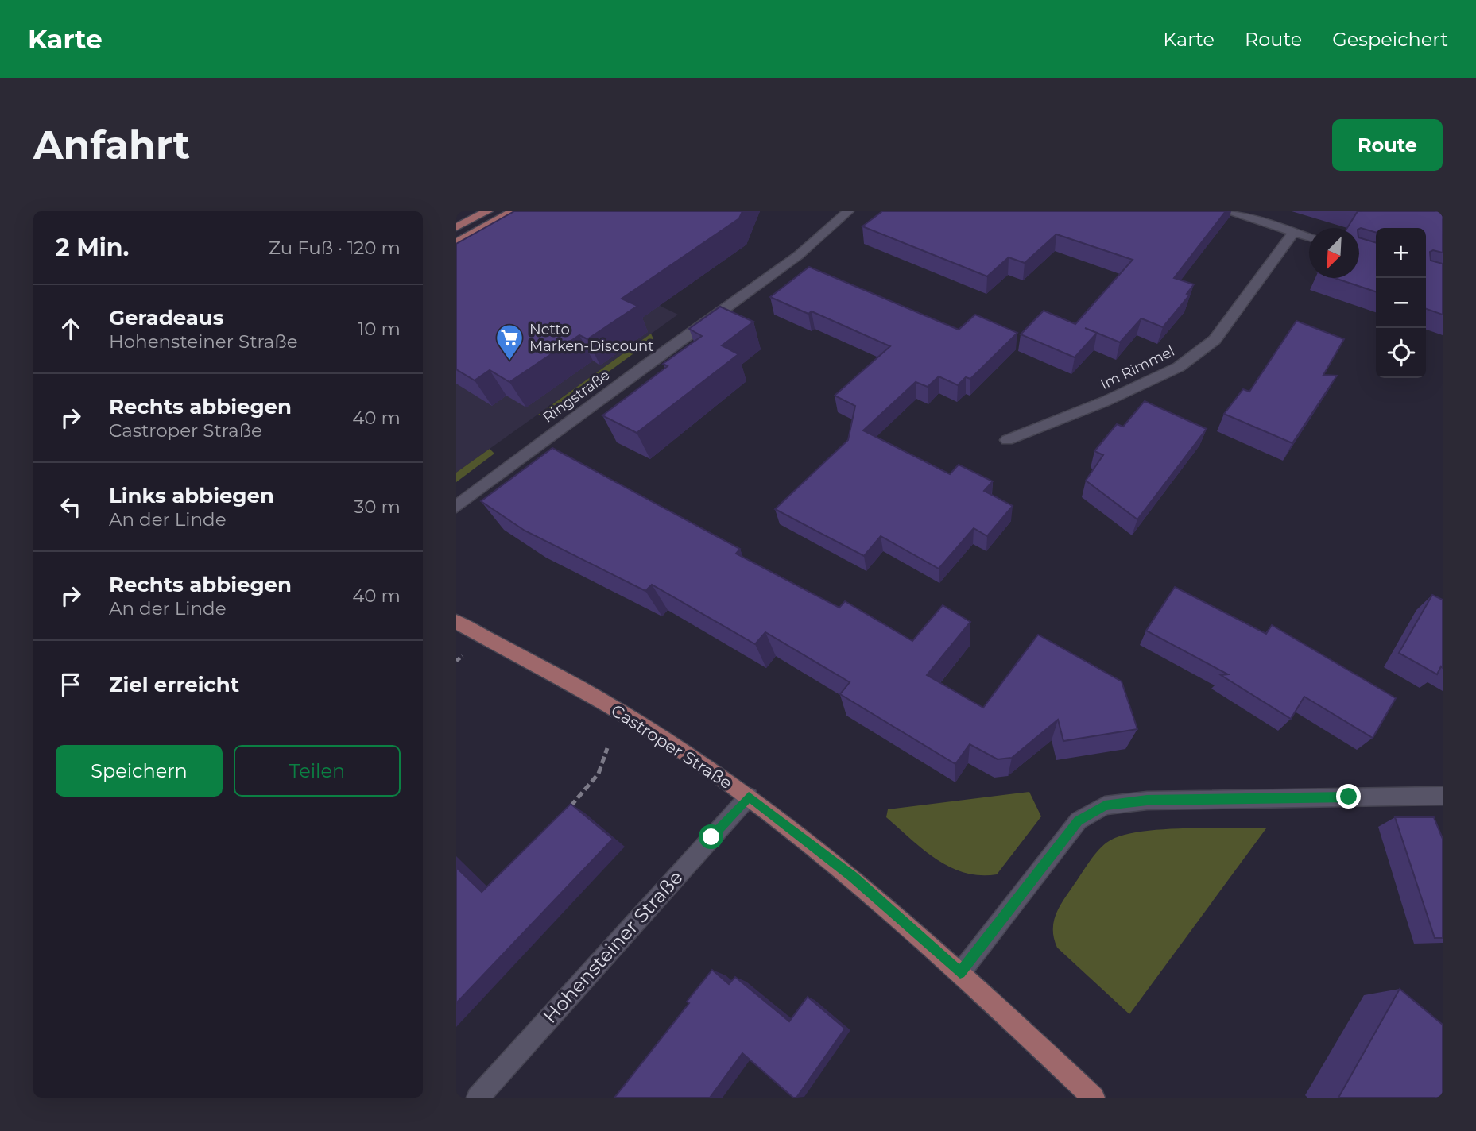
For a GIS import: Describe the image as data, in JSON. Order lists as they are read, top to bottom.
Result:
{
  "streets": {
    "main road": ["Castroper Straße"],
    "street": ["Im Rimmel", "Ringstraße", "Hohensteiner Straße"]
  },
  "crossings": [
    ["Castroper Straße", "Hohensteiner Straße"]
  ],
  "places": {
    "supermarket": ["Netto Marken-Discount"]
  },
  "north": "bottom left",
  "page": {
    "header": "Karte",
    "nav": ["Karte", "Route", "Gespeichert"],
    "buttons": [
      "Route",
      ["Speichern", "Teilen"]
    ],
    "title": "Anfahrt",
    "heading": ["2 Min.", "Zu Fuß · 120 m"],
    "map_buttons": ["+", "−"],
    "list": [
      ["Geradeaus", "Hohensteiner Straße", "10 m"],
      ["Rechts abbiegen", "Castroper Straße", "40 m"],
      ["Links abbiegen", "An der Linde", "30 m"],
      ["Rechts abbiegen", "An der Linde", "40 m"],
      "Ziel erreicht"
    ]
  }
}
